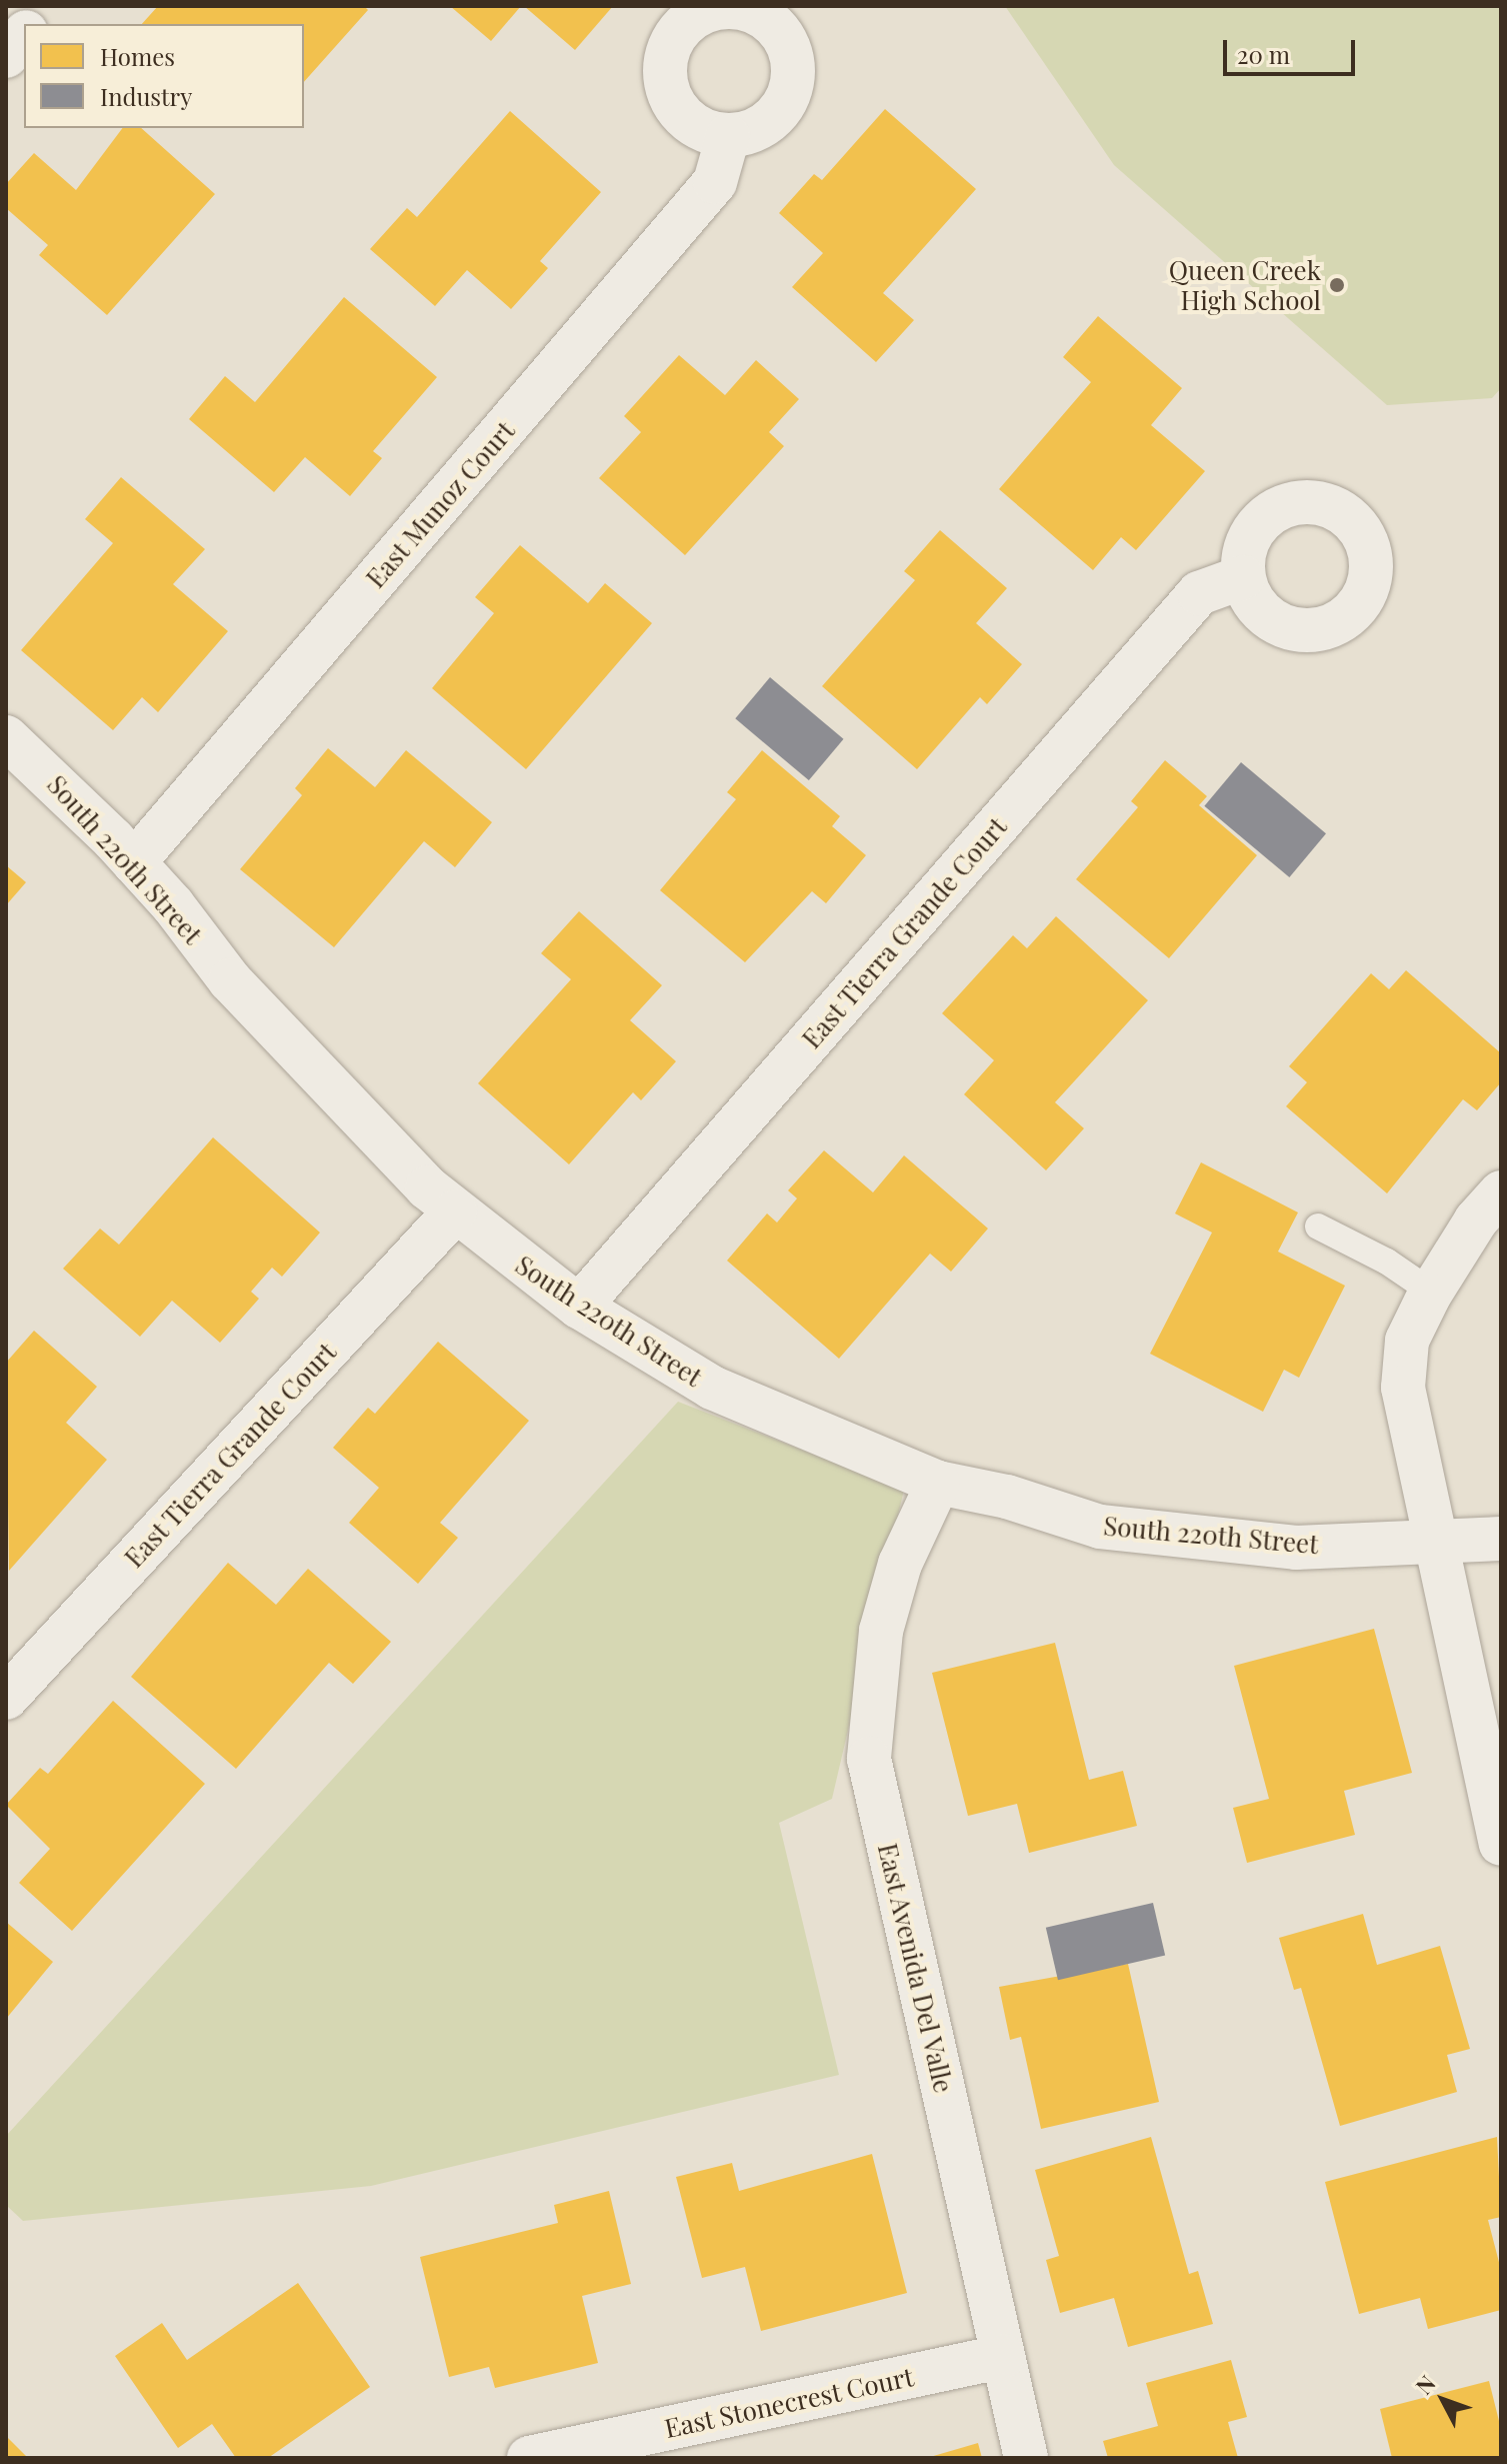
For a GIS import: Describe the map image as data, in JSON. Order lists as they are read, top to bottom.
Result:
{
  "streets": {
    "street": [
      "East Munoz Court",
      "South 220th Street",
      "East Tierra Grande Court",
      "East Avenida Del Valle",
      "East Stonecrest Court"
    ]
  },
  "crossings": [
    ["East Munoz Court", "South 220th Street"],
    ["South 220th Street", "East Tierra Grande Court"],
    ["South 220th Street", "East Avenida Del Valle"],
    ["East Avenida Del Valle", "East Stonecrest Court"]
  ],
  "places": ["Queen Creek High School"],
  "legend": ["Homes", "Industry"],
  "scale_bar": "20 m",
  "north": "top left"
}
